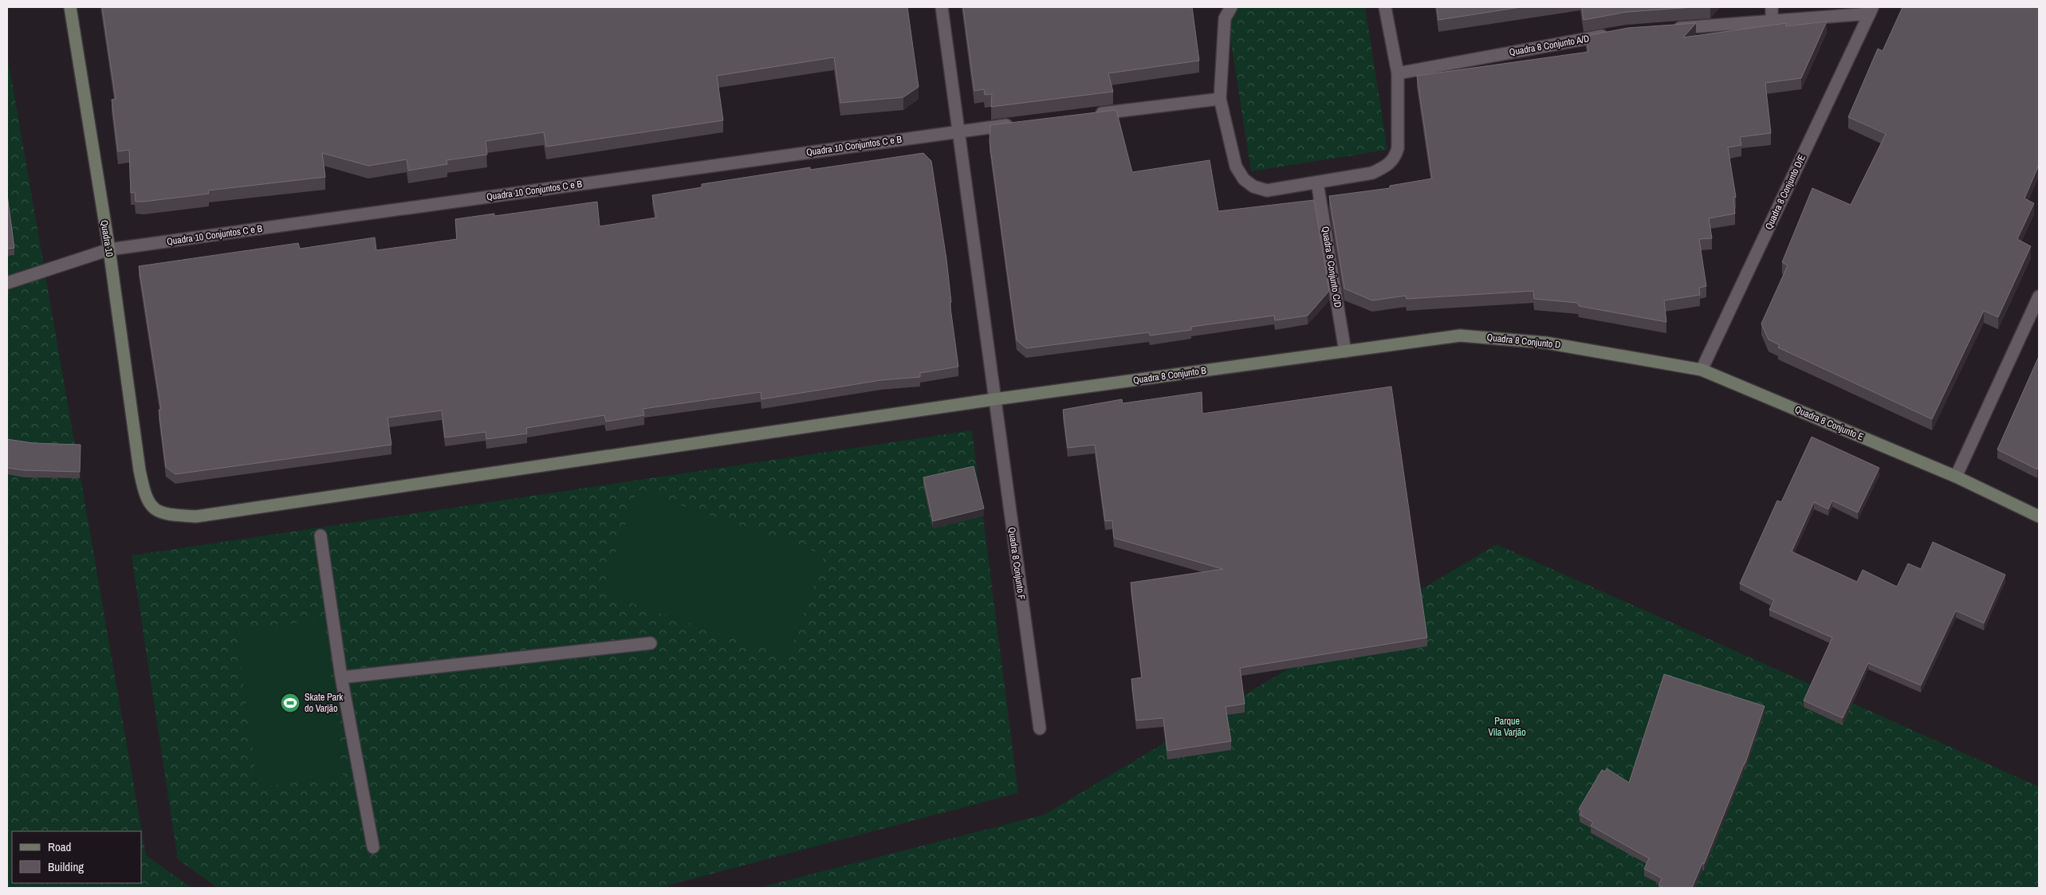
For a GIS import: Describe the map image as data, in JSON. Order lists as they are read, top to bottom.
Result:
{
  "streets": {
    "street": [
      "Quadra 8 Conjunto A/D",
      "Quadra 10 Conjuntos C e B",
      "Quadra 8 Conjunto D/E",
      "Quadra 10",
      "Quadra 8 Conjunto C/D",
      "Quadra 8 Conjunto D",
      "Quadra 8 Conjunto B",
      "Quadra 8 Conjunto E",
      "Quadra 8 Conjunto F"
    ]
  },
  "crossings": [
    ["Quadra 10 Conjuntos C e B", "Quadra 10"],
    ["Quadra 10 Conjuntos C e B", "Quadra 8 Conjunto F"],
    ["Quadra 8 Conjunto D/E", "Quadra 8 Conjunto D"],
    ["Quadra 8 Conjunto D/E", "Quadra 8 Conjunto E"],
    ["Quadra 10", "Quadra 8 Conjunto B"],
    ["Quadra 10", "Quadra 8 Conjunto F"],
    ["Quadra 8 Conjunto C/D", "Quadra 8 Conjunto D"],
    ["Quadra 8 Conjunto C/D", "Quadra 8 Conjunto B"],
    ["Quadra 8 Conjunto D", "Quadra 8 Conjunto B"],
    ["Quadra 8 Conjunto D", "Quadra 8 Conjunto E"],
    ["Quadra 8 Conjunto B", "Quadra 8 Conjunto F"]
  ],
  "parks": ["Parque Vila Varjão"],
  "places": {
    "sports": ["Skate Park do Varjão"]
  },
  "legend": ["Road", "Building"]
}
